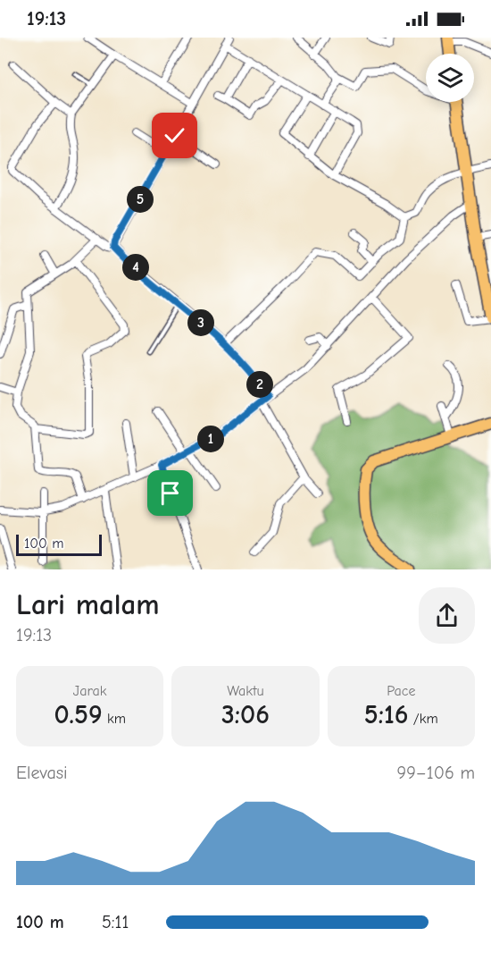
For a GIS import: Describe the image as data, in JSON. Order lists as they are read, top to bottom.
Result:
{
  "scale_bar": "100 m",
  "page": {
    "status": "19:13",
    "pins": [
      "5",
      "4",
      "3",
      "2",
      "1"
    ],
    "scale": "100 m",
    "heading": ["Lari malam", "19:13"],
    "stats": [
      ["Jarak", "0.59 km"],
      ["Waktu", "3:06"],
      ["Pace", "5:16 /km"]
    ],
    "chart": ["Elevasi", "99–106 m"],
    "list": [
      {
        "name": "100 m",
        "note": "5:11"
      }
    ]
  }
}
